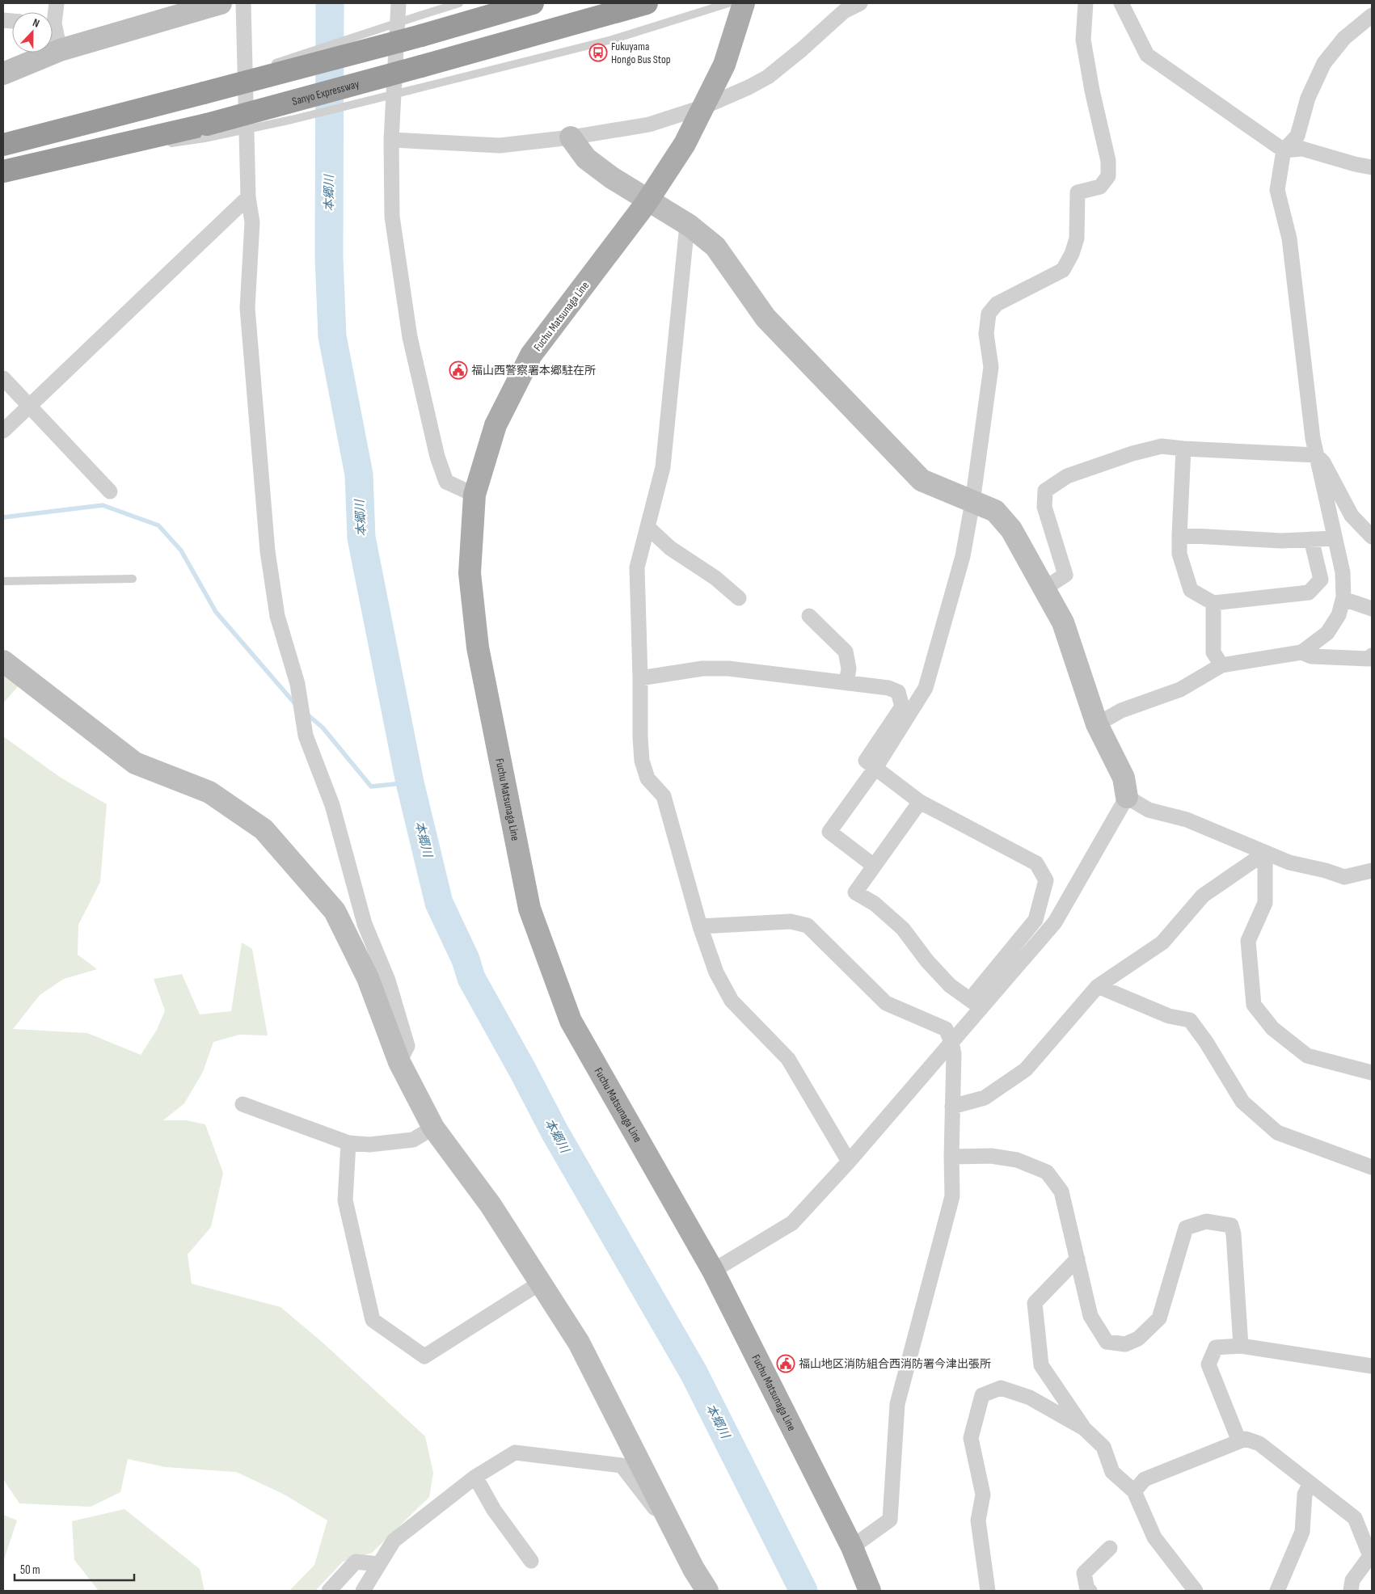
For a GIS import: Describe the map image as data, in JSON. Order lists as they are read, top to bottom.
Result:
{
  "streets": {
    "highway": ["Sanyo Expressway"],
    "main road": ["Fuchu Matsunaga Line"]
  },
  "water": ["本郷川"],
  "places": {
    "bus stop": ["Fukuyama Hongo Bus Stop"],
    "public building": ["福山西警察署本郷駐在所", "福山地区消防組合西消防署今津出張所"]
  },
  "scale_bar": "50 m",
  "north": "top"
}
